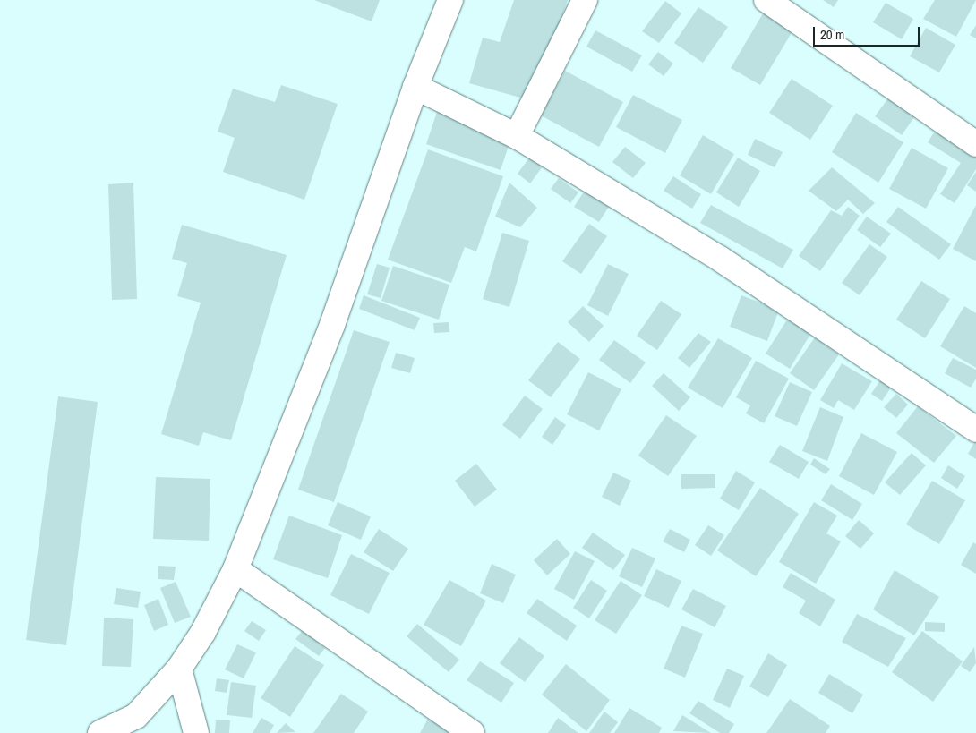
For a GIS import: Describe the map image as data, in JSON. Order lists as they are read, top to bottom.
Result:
{
  "scale_bar": "20 m"
}
